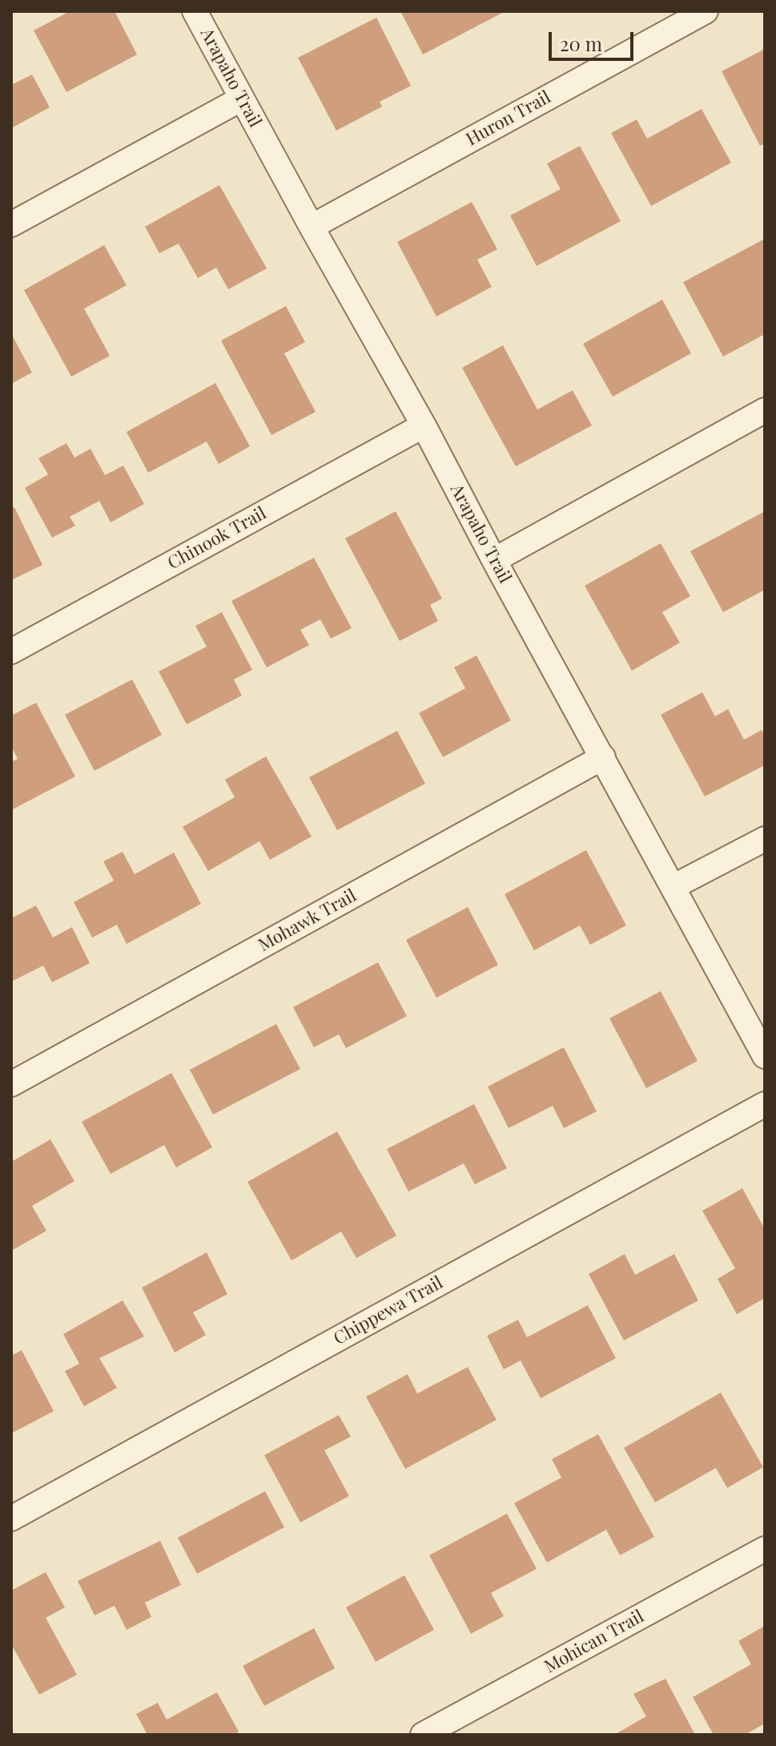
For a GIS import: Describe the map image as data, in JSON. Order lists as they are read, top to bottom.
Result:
{
  "streets": {
    "street": [
      "Arapaho Trail",
      "Huron Trail",
      "Chinook Trail",
      "Mohawk Trail",
      "Chippewa Trail",
      "Mohican Trail"
    ]
  },
  "crossings": [
    ["Arapaho Trail", "Huron Trail"],
    ["Arapaho Trail", "Chinook Trail"],
    ["Arapaho Trail", "Mohawk Trail"]
  ],
  "scale_bar": "20 m"
}
